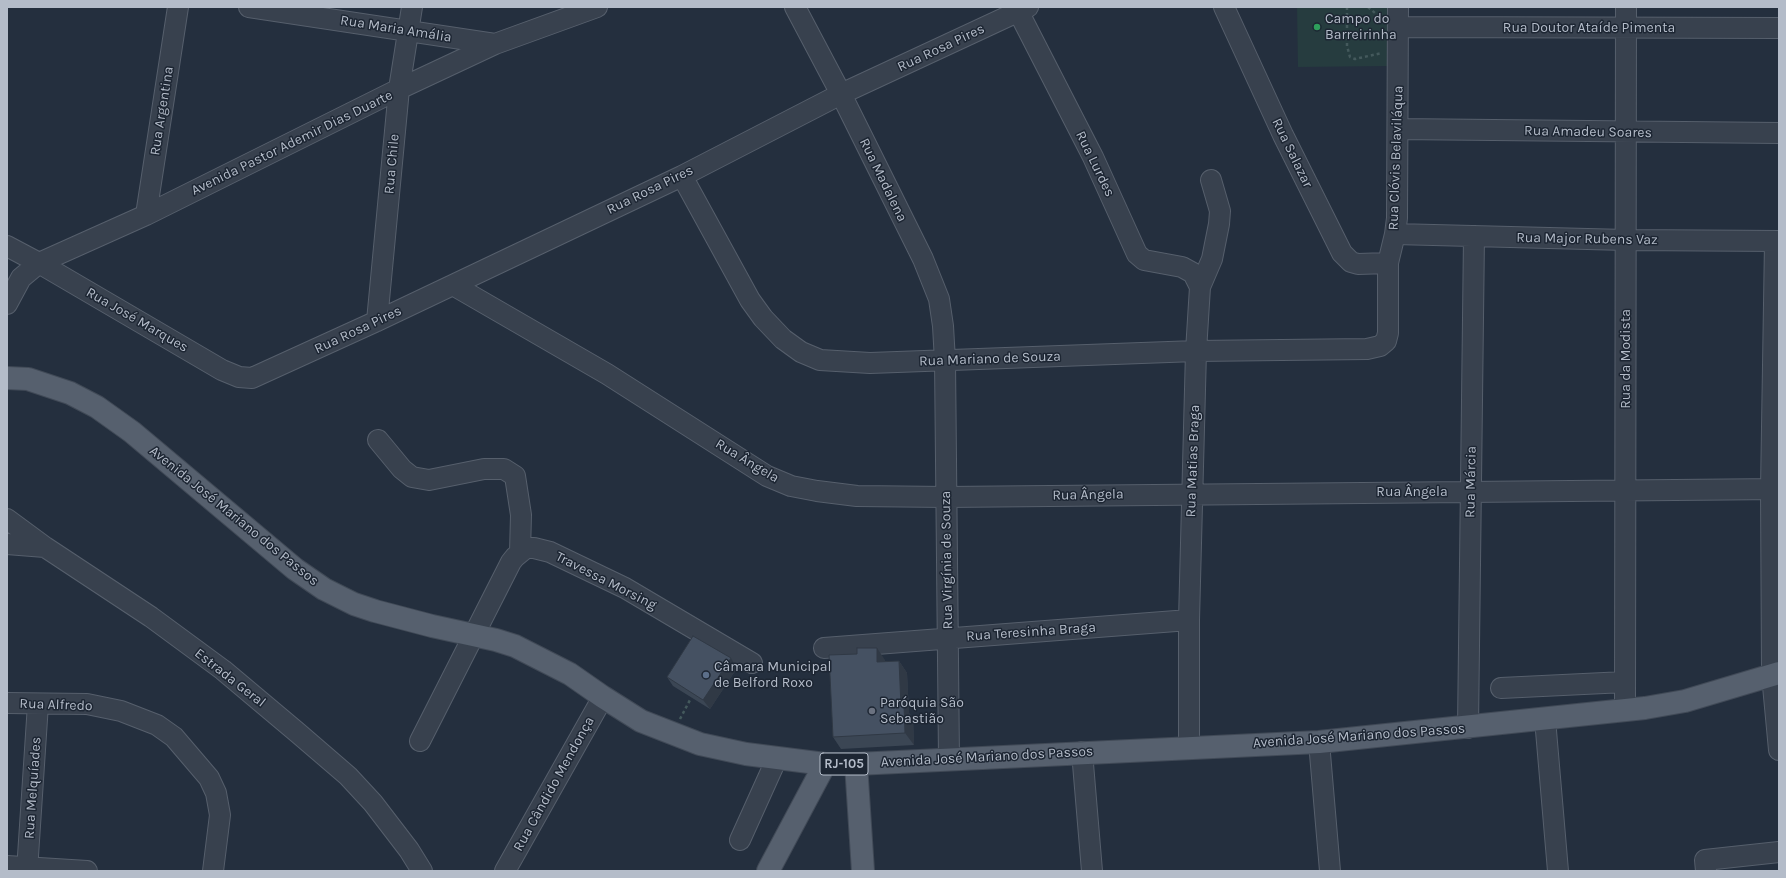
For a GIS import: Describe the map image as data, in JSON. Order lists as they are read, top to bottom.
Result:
{
  "streets": {
    "main road": ["Avenida José Mariano dos Passos", "RJ-105"],
    "street": [
      "Rua Doutor Ataíde Pimenta",
      "Rua Maria Amália",
      "Rua Rosa Pires",
      "Rua Argentina",
      "Rua Amadeu Soares",
      "Avenida Pastor Ademir Dias Duarte",
      "Rua Salazar",
      "Rua Clóvis Belaviláqua",
      "Rua Chile",
      "Rua Lurdes",
      "Rua Madalena",
      "Rua Major Rubens Vaz",
      "Rua José Marques",
      "Rua Mariano de Souza",
      "Rua da Modista",
      "Rua Ângela",
      "Rua Matias Braga",
      "Rua Márcia",
      "Rua Virgínia de Souza",
      "Travessa Morsing",
      "Rua Teresinha Braga",
      "Estrada Geral",
      "Rua Alfredo",
      "Rua Cândido Mendonça",
      "Rua Melquíades"
    ]
  },
  "crossings": [
    ["Rua Doutor Ataíde Pimenta", "Rua Clóvis Belaviláqua"],
    ["Rua Doutor Ataíde Pimenta", "Rua da Modista"],
    ["Rua Maria Amália", "Avenida Pastor Ademir Dias Duarte"],
    ["Rua Maria Amália", "Rua Chile"],
    ["Rua Rosa Pires", "Rua Chile"],
    ["Rua Rosa Pires", "Rua Lurdes"],
    ["Rua Rosa Pires", "Rua Madalena"],
    ["Rua Rosa Pires", "Rua José Marques"],
    ["Rua Rosa Pires", "Rua Mariano de Souza"],
    ["Rua Rosa Pires", "Rua Ângela"],
    ["Rua Argentina", "Avenida Pastor Ademir Dias Duarte"],
    ["Rua Amadeu Soares", "Rua Clóvis Belaviláqua"],
    ["Rua Amadeu Soares", "Rua da Modista"],
    ["Avenida Pastor Ademir Dias Duarte", "Rua Chile"],
    ["Avenida Pastor Ademir Dias Duarte", "Rua José Marques"],
    ["Rua Salazar", "Rua Clóvis Belaviláqua"],
    ["Rua Clóvis Belaviláqua", "Rua Major Rubens Vaz"],
    ["Rua Clóvis Belaviláqua", "Rua Mariano de Souza"],
    ["Rua Lurdes", "Rua Matias Braga"],
    ["Rua Madalena", "Rua Mariano de Souza"],
    ["Rua Madalena", "Rua Virgínia de Souza"],
    ["Rua Major Rubens Vaz", "Rua da Modista"],
    ["Rua Major Rubens Vaz", "Rua Márcia"],
    ["Rua Mariano de Souza", "Rua Matias Braga"],
    ["Rua Mariano de Souza", "Rua Virgínia de Souza"],
    ["Rua da Modista", "Rua Ângela"],
    ["Rua da Modista", "Avenida José Mariano dos Passos"],
    ["Rua Ângela", "Rua Matias Braga"],
    ["Rua Ângela", "Rua Márcia"],
    ["Rua Ângela", "Rua Virgínia de Souza"],
    ["Rua Matias Braga", "Avenida José Mariano dos Passos"],
    ["Rua Matias Braga", "Rua Teresinha Braga"],
    ["Rua Márcia", "Avenida José Mariano dos Passos"],
    ["Avenida José Mariano dos Passos", "Rua Virgínia de Souza"],
    ["Avenida José Mariano dos Passos", "Rua Cândido Mendonça"],
    ["Rua Virgínia de Souza", "Rua Teresinha Braga"],
    ["Rua Alfredo", "Rua Melquíades"]
  ],
  "places": ["Campo do Barreirinha", "Câmara Municipal de Belford Roxo", "Paróquia São Sebastião"]
}
